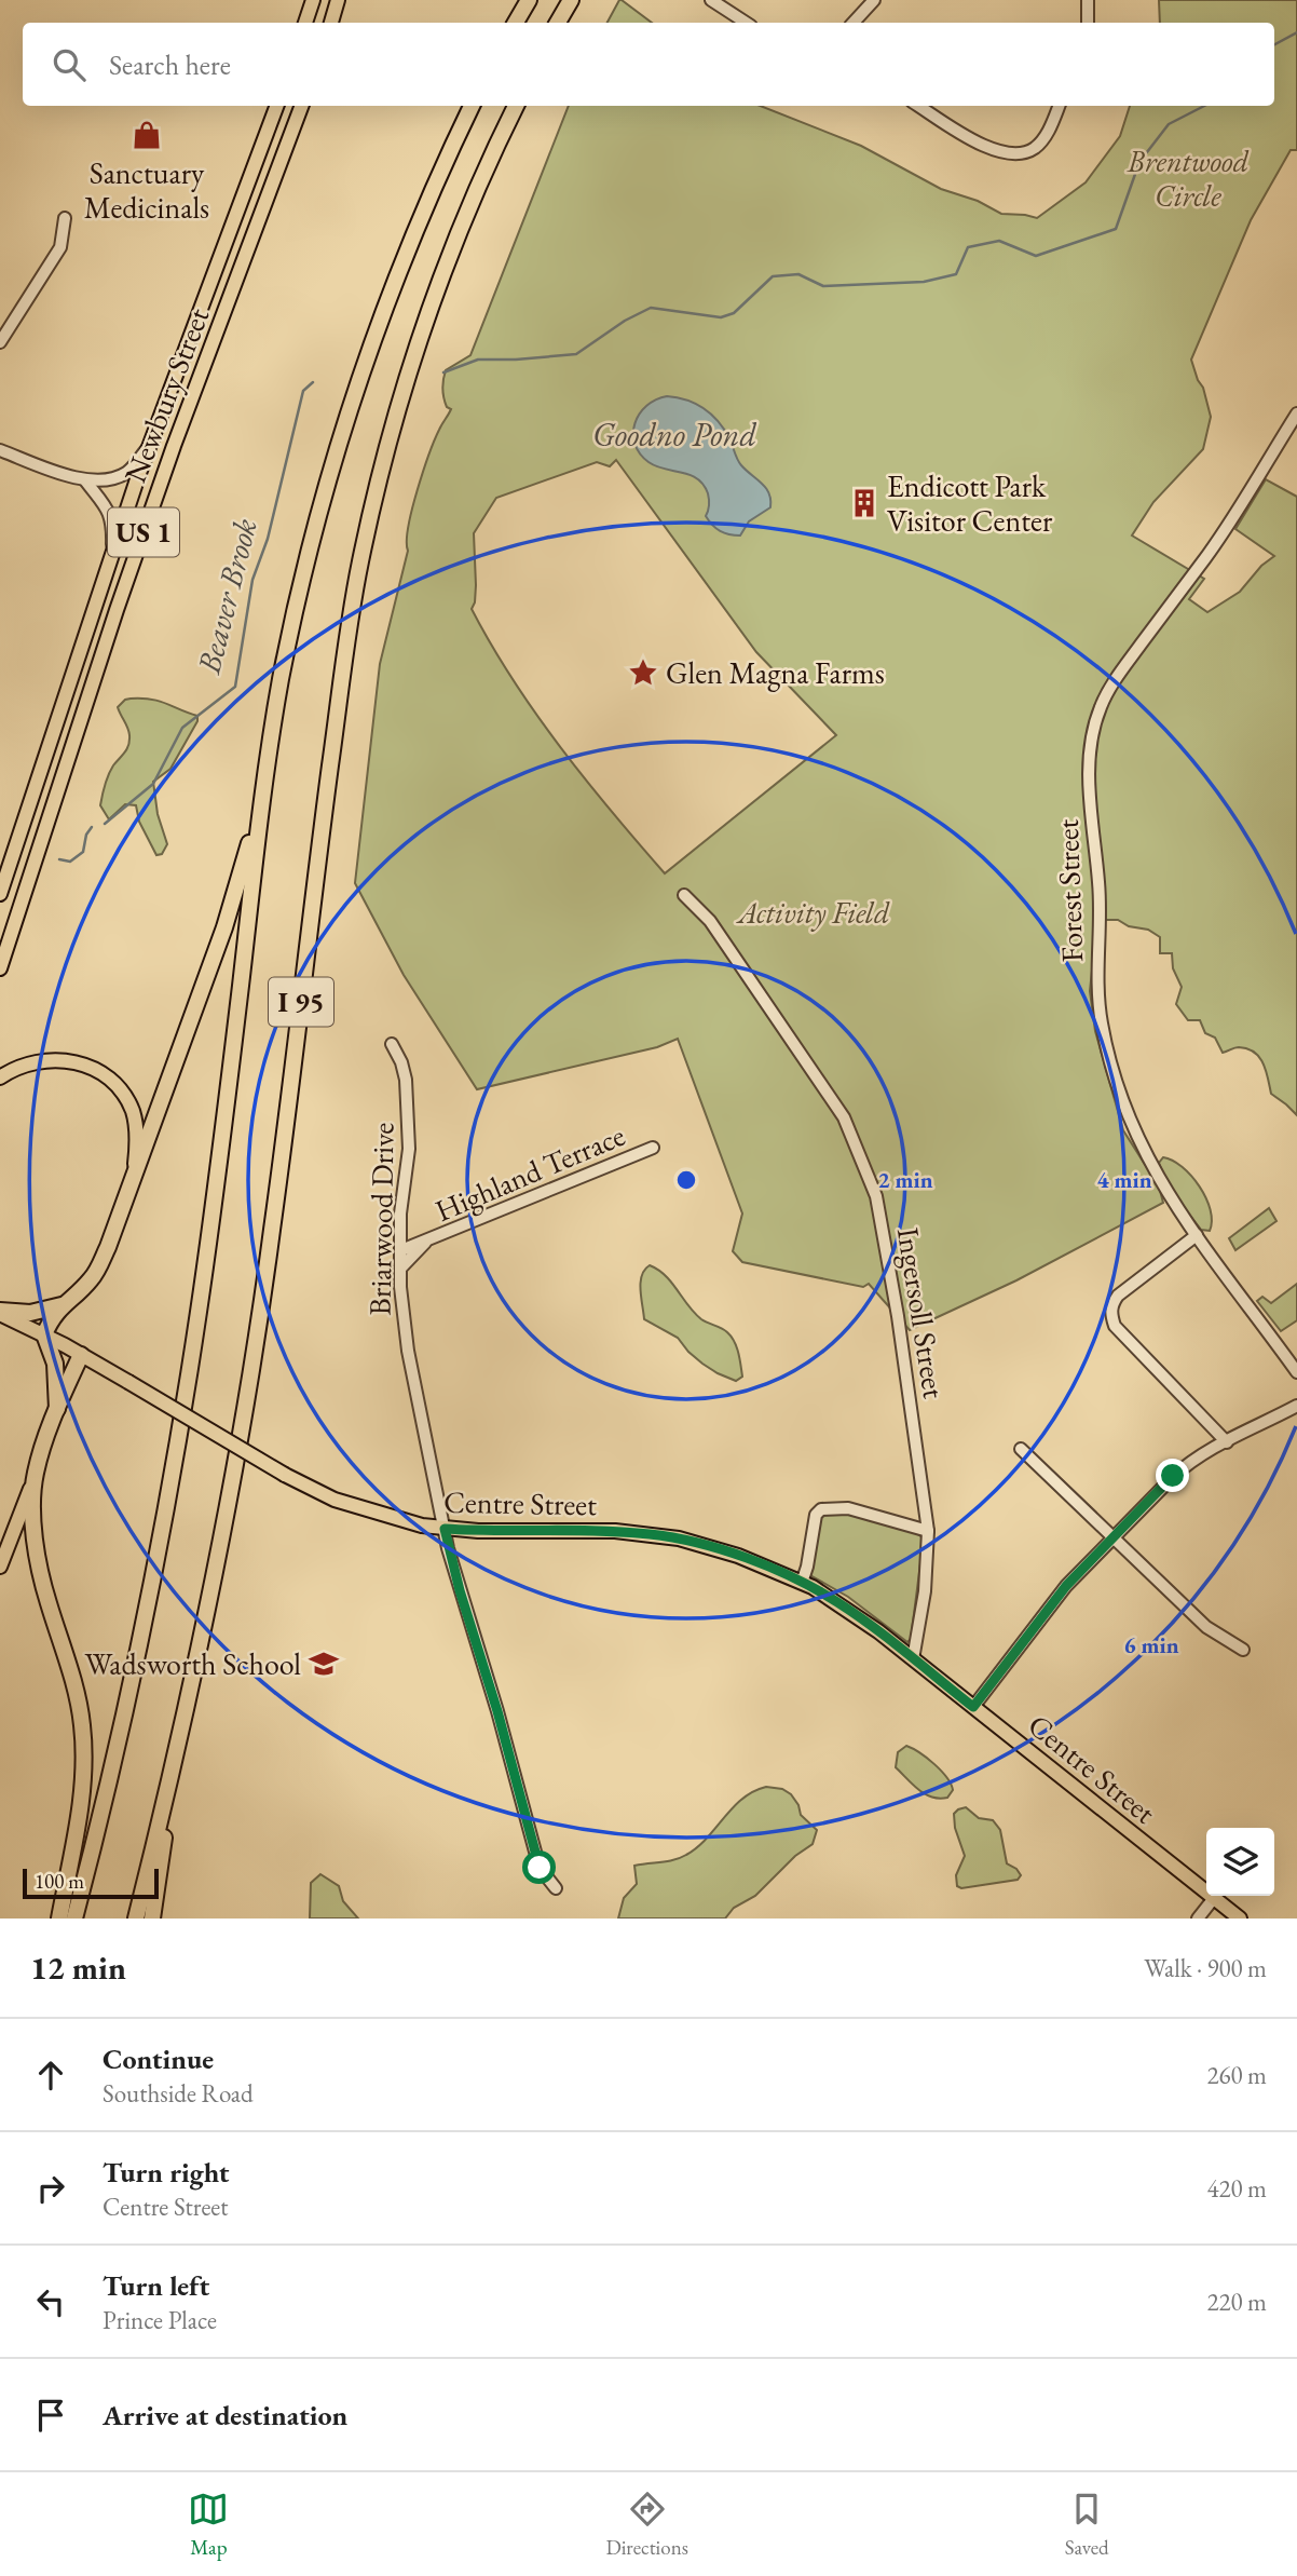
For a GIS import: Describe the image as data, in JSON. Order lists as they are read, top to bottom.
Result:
{
  "streets": {
    "highway": ["I 95"],
    "main road": ["Newbury Street", "US 1", "Centre Street"],
    "street": [
      "Forest Street",
      "Highland Terrace",
      "Briarwood Drive",
      "Ingersoll Street"
    ]
  },
  "crossings": [
    ["Highland Terrace", "Briarwood Drive"],
    ["Briarwood Drive", "Centre Street"],
    ["Ingersoll Street", "Centre Street"]
  ],
  "water": ["Goodno Pond", "Beaver Brook"],
  "parks": ["Brentwood Circle", "Activity Field"],
  "places": {
    "shop": ["Sanctuary Medicinals"],
    "building": ["Endicott Park Visitor Center"],
    "place": ["Glen Magna Farms"],
    "school or university": ["Wadsworth School"]
  },
  "scale_bar": "100 m",
  "page": {
    "search": "Search here",
    "scale": "100 m",
    "heading": ["12 min", "Walk · 900 m"],
    "list": [
      ["Continue", "Southside Road", "260 m"],
      ["Turn right", "Centre Street", "420 m"],
      ["Turn left", "Prince Place", "220 m"],
      "Arrive at destination"
    ],
    "nav": ["Map", "Directions", "Saved"]
  },
  "rings": ["2 min", "4 min", "6 min"]
}
